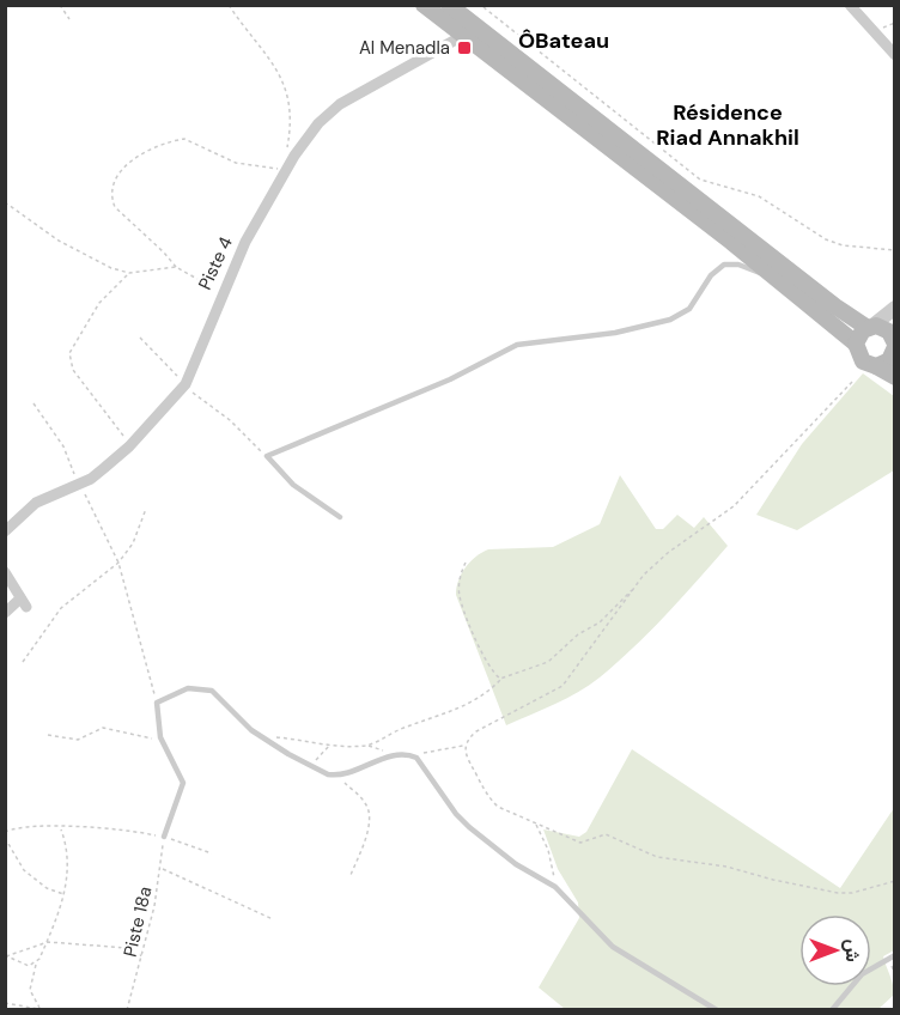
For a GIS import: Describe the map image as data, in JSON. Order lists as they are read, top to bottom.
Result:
{
  "streets": {
    "street": ["Piste 4"],
    "path": ["Piste 18a"]
  },
  "districts": ["ÔBateau", "Résidence Riad Annakhil"],
  "places": {
    "transit": ["Al Menadla"]
  },
  "north": "right"
}
